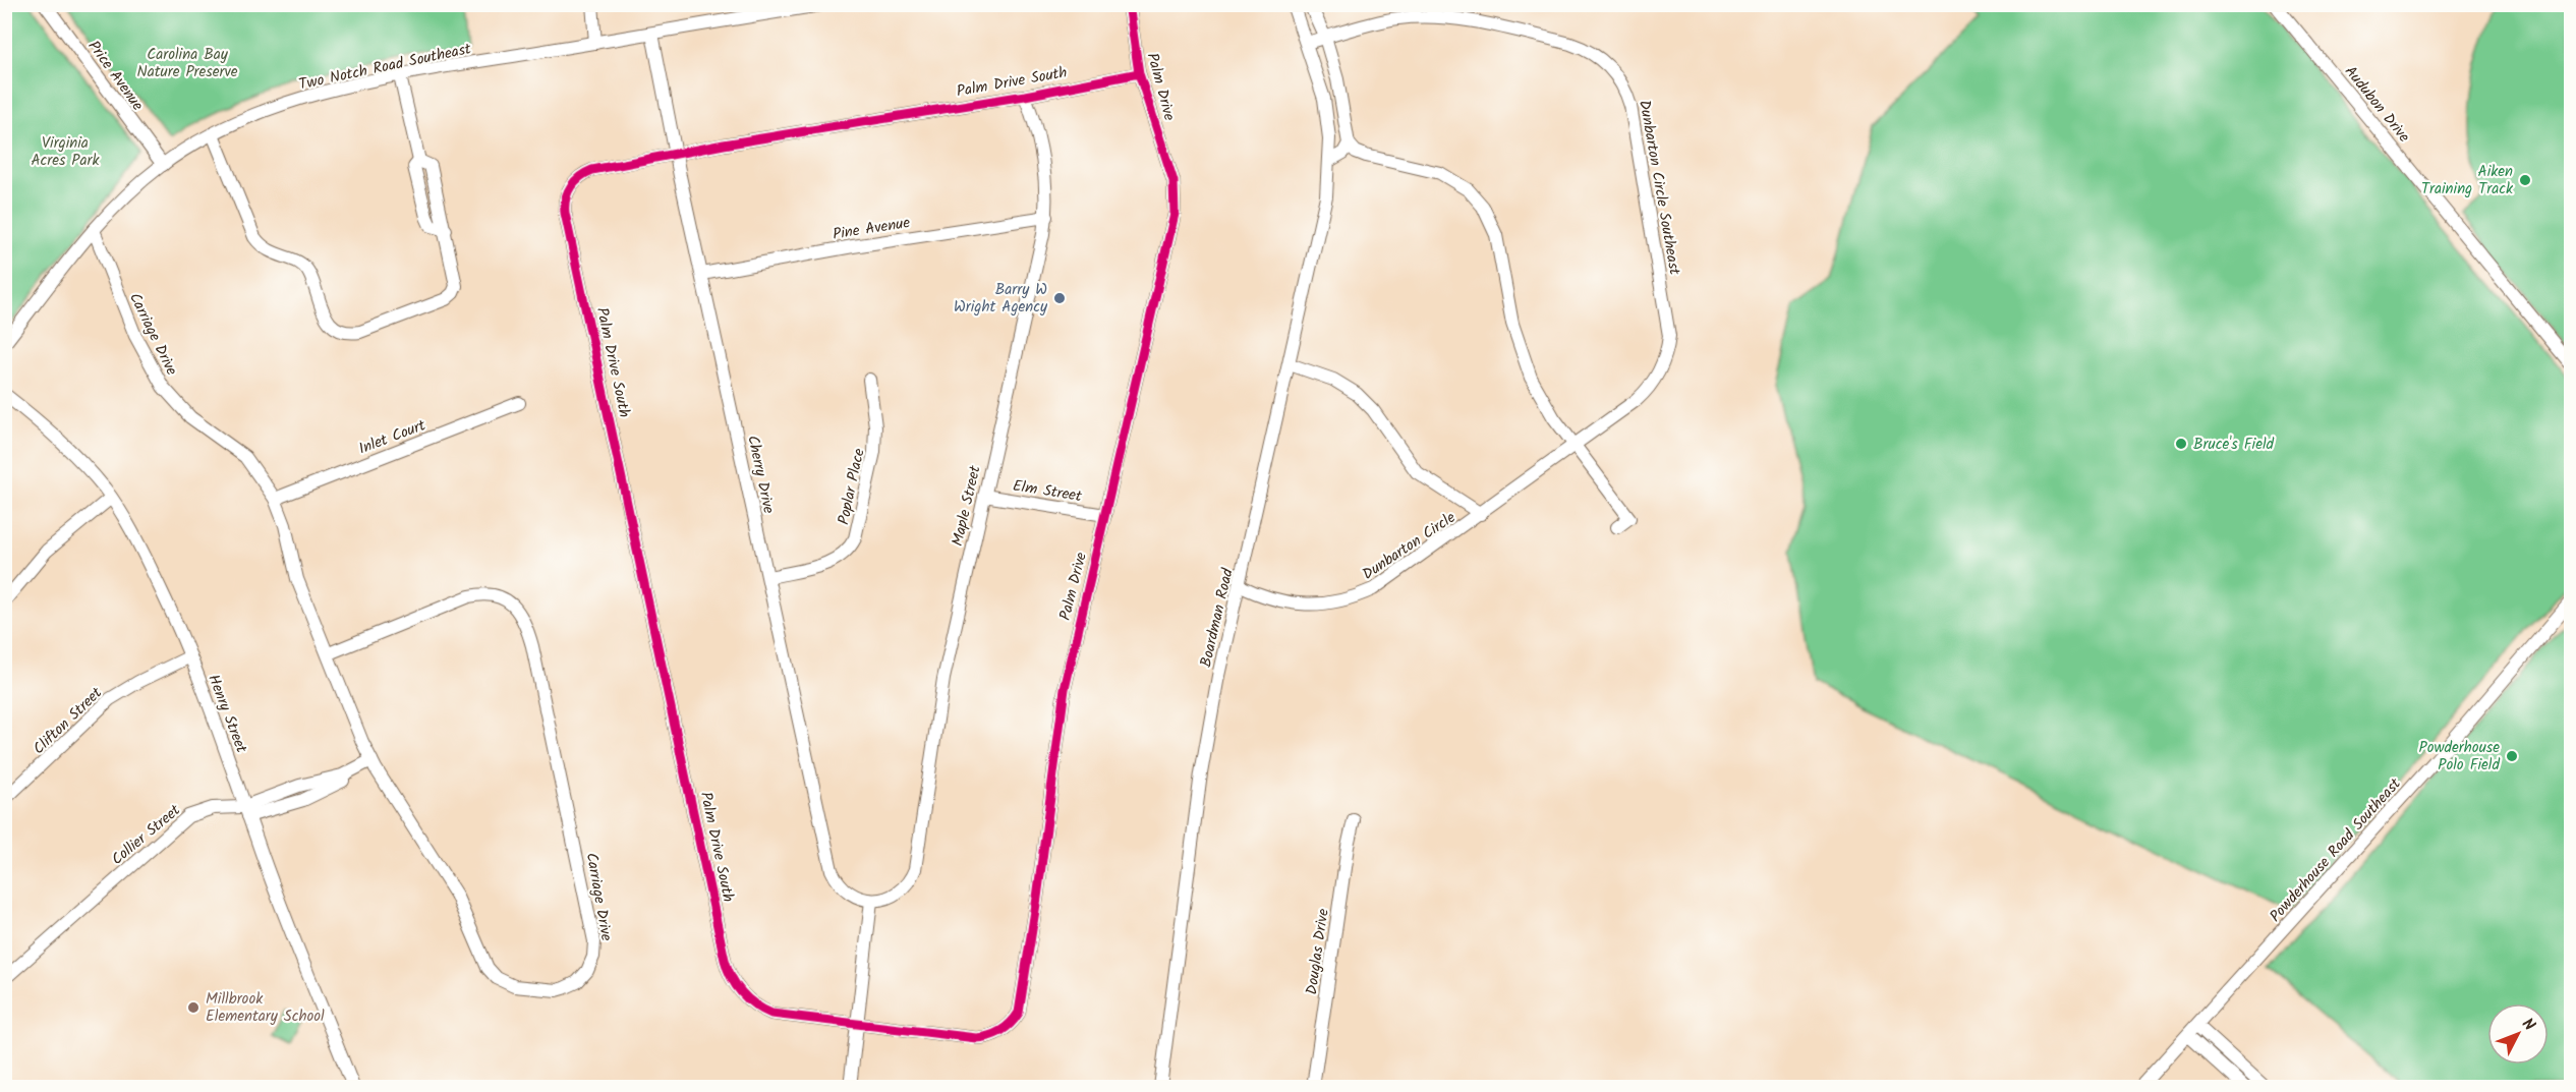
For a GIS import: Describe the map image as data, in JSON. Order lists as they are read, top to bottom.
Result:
{
  "streets": {
    "street": [
      "Two Notch Road Southeast",
      "Price Avenue",
      "Palm Drive South",
      "Palm Drive",
      "Audubon Drive",
      "Dunbarton Circle Southeast",
      "Pine Avenue",
      "Carriage Drive",
      "Inlet Court",
      "Cherry Drive",
      "Poplar Place",
      "Elm Street",
      "Maple Street",
      "Dunbarton Circle",
      "Boardman Road",
      "Henry Street",
      "Clifton Street",
      "Collier Street",
      "Powderhouse Road Southeast",
      "Douglas Drive"
    ]
  },
  "crossings": [
    ["Two Notch Road Southeast", "Price Avenue"],
    ["Two Notch Road Southeast", "Carriage Drive"],
    ["Two Notch Road Southeast", "Cherry Drive"],
    ["Palm Drive South", "Palm Drive"],
    ["Palm Drive South", "Cherry Drive"],
    ["Palm Drive South", "Maple Street"],
    ["Palm Drive", "Elm Street"],
    ["Dunbarton Circle Southeast", "Dunbarton Circle"],
    ["Dunbarton Circle Southeast", "Boardman Road"],
    ["Pine Avenue", "Cherry Drive"],
    ["Pine Avenue", "Maple Street"],
    ["Carriage Drive", "Inlet Court"],
    ["Carriage Drive", "Collier Street"],
    ["Cherry Drive", "Poplar Place"],
    ["Cherry Drive", "Maple Street"],
    ["Elm Street", "Maple Street"],
    ["Dunbarton Circle", "Boardman Road"],
    ["Henry Street", "Clifton Street"],
    ["Henry Street", "Collier Street"]
  ],
  "parks": ["Carolina Bay Nature Preserve", "Virginia Acres Park"],
  "places": [
    "Aiken Training Track",
    "Barry W Wright Agency",
    "Bruce's Field",
    "Powderhouse Polo Field",
    "Millbrook Elementary School"
  ],
  "north": "top right"
}
